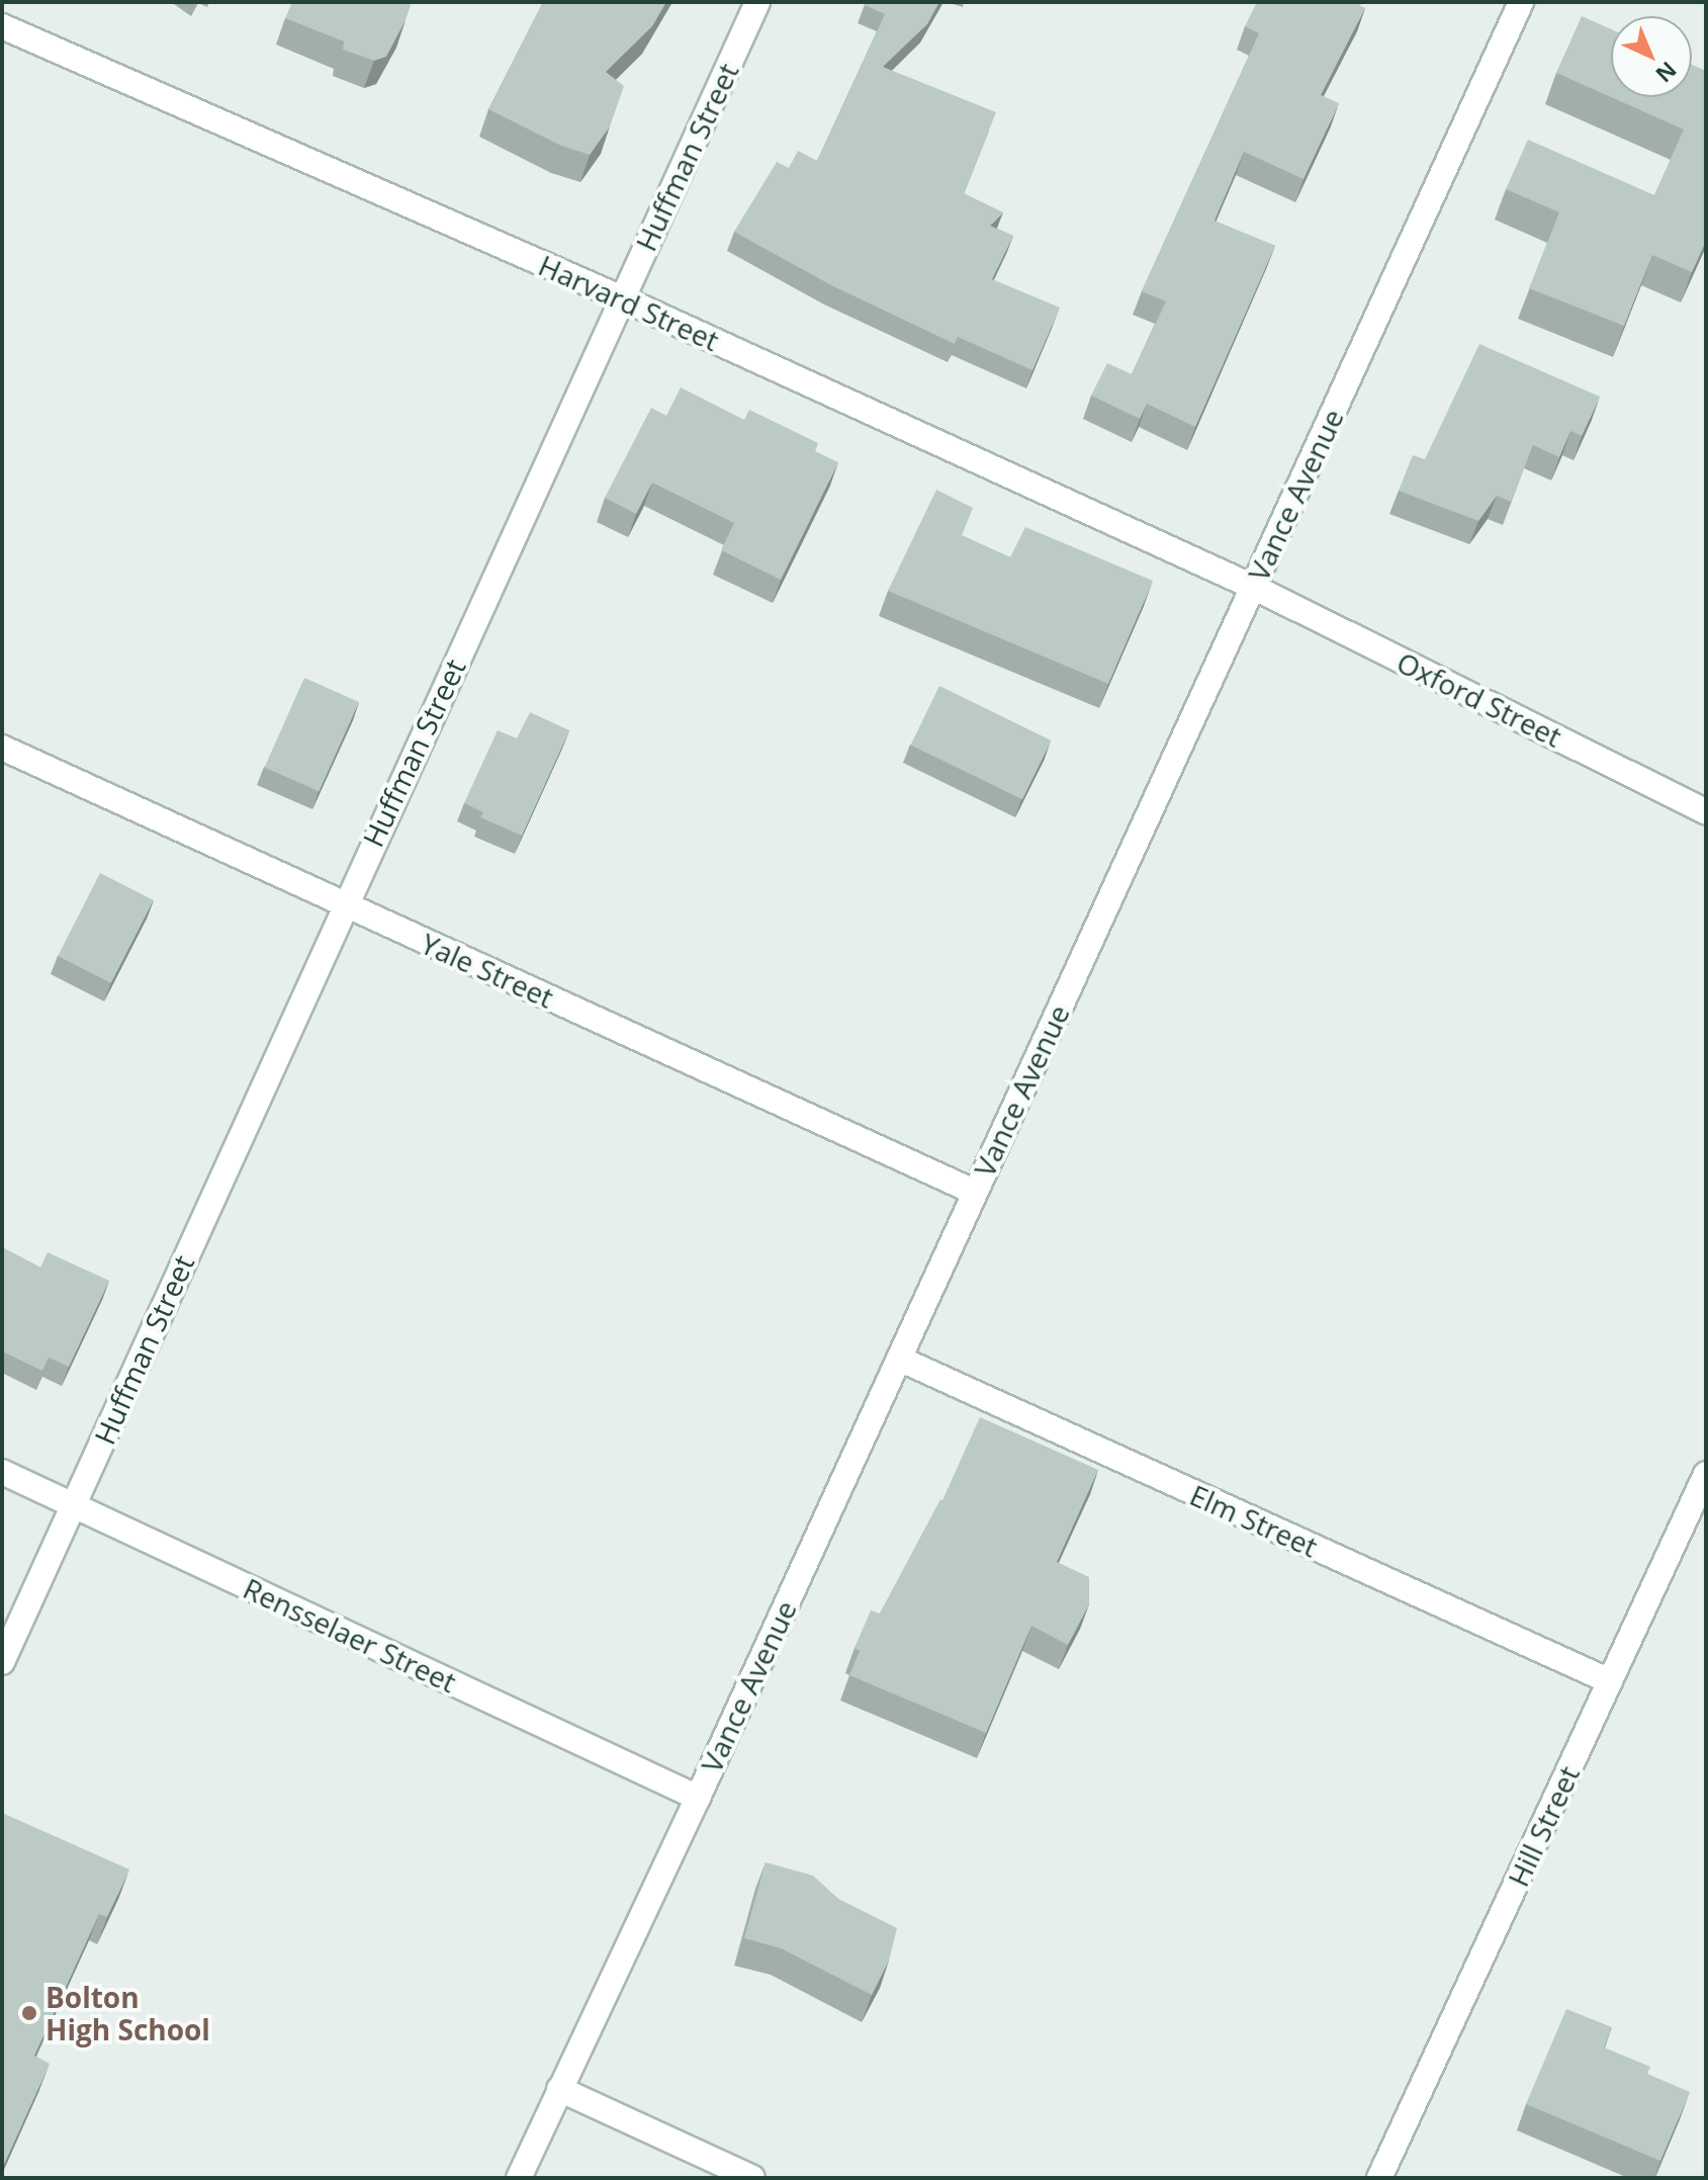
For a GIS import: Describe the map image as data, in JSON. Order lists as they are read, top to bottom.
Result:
{
  "streets": {
    "street": [
      "Huffman Street",
      "Harvard Street",
      "Vance Avenue",
      "Oxford Street",
      "Yale Street",
      "Elm Street",
      "Rensselaer Street",
      "Hill Street"
    ]
  },
  "crossings": [
    ["Huffman Street", "Harvard Street"],
    ["Huffman Street", "Yale Street"],
    ["Huffman Street", "Rensselaer Street"],
    ["Harvard Street", "Vance Avenue"],
    ["Harvard Street", "Oxford Street"],
    ["Vance Avenue", "Oxford Street"],
    ["Vance Avenue", "Yale Street"],
    ["Vance Avenue", "Elm Street"],
    ["Vance Avenue", "Rensselaer Street"],
    ["Elm Street", "Hill Street"]
  ],
  "places": ["Bolton High School"],
  "north": "bottom right"
}
